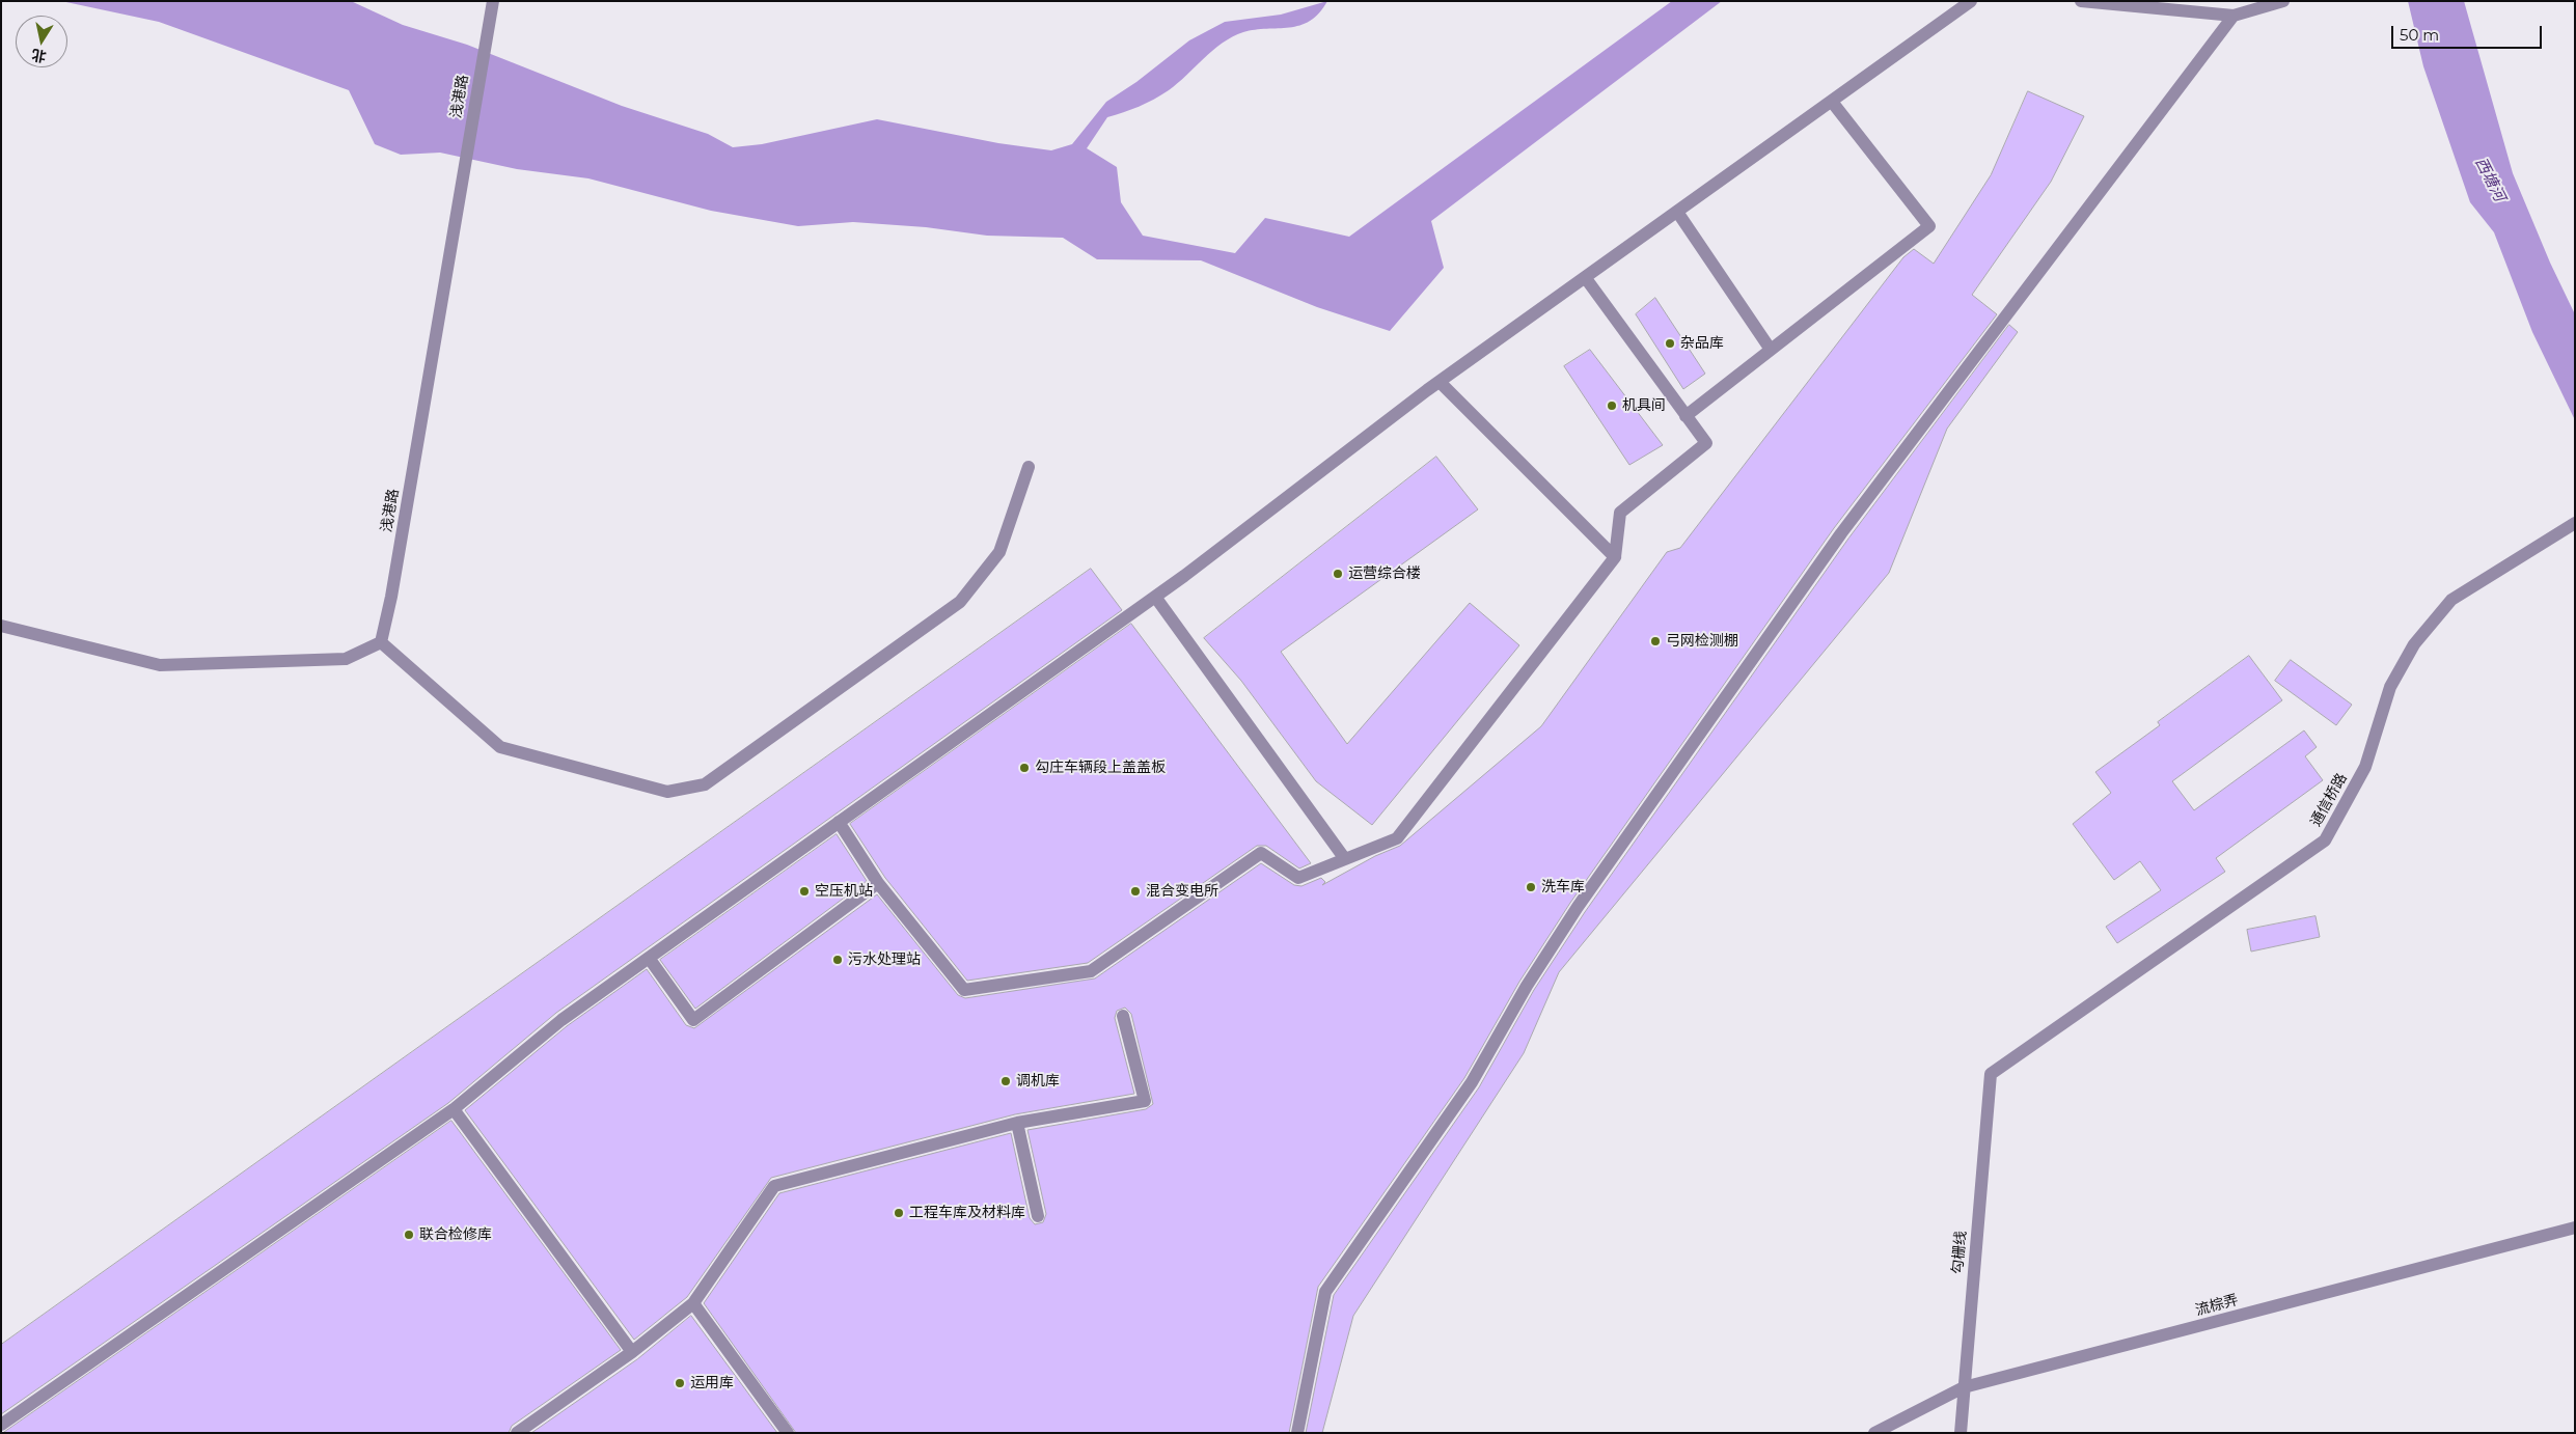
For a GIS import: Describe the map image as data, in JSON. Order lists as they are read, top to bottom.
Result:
{
  "streets": {
    "street": [
      "浅港路",
      "通信桥路",
      "勾栅线",
      "流棕弄"
    ]
  },
  "crossings": [
    ["通信桥路", "勾栅线"],
    ["勾栅线", "流棕弄"]
  ],
  "water": ["西塘河"],
  "places": [
    "杂品库",
    "机具间",
    "运营综合楼",
    "弓网检测棚",
    "勾庄车辆段上盖盖板",
    "洗车库",
    "空压机站",
    "混合变电所",
    "污水处理站",
    "调机库",
    "工程车库及材料库",
    "联合检修库",
    "运用库"
  ],
  "scale_bar": "50 m",
  "north": "bottom"
}
